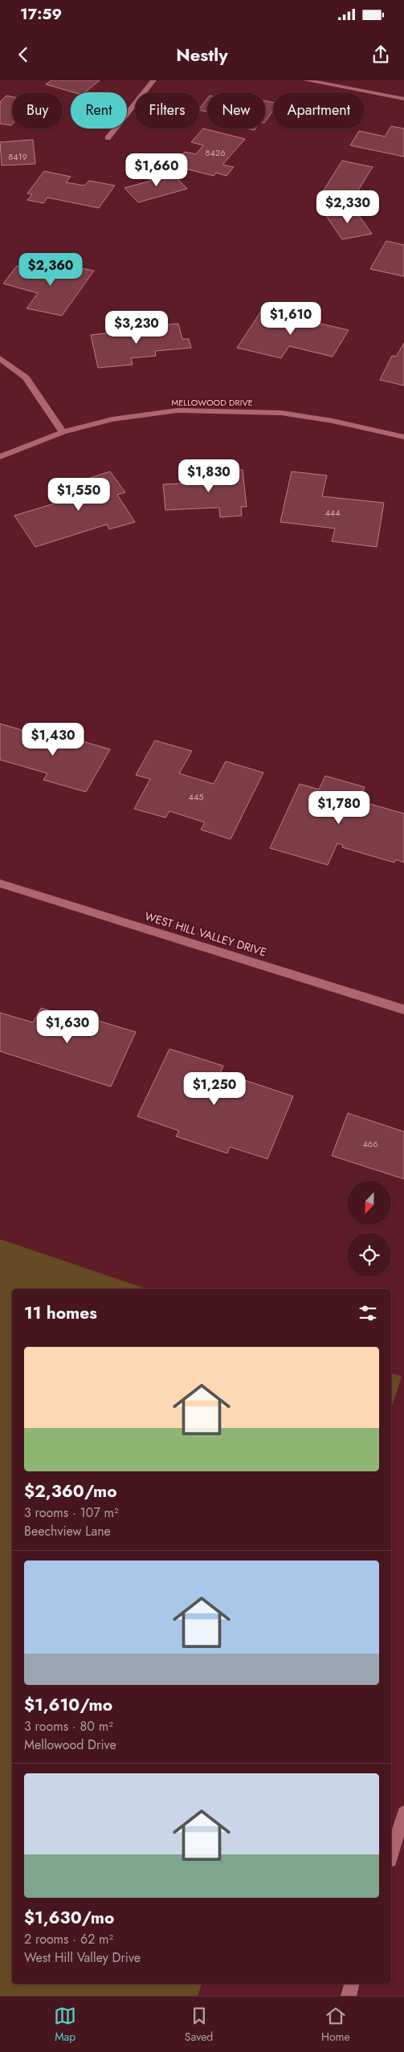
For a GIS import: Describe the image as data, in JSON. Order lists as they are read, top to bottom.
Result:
{
  "streets": {
    "street": ["MELLOWOOD DRIVE", "WEST HILL VALLEY DRIVE"]
  },
  "house_numbers": [
    "8426",
    "8419",
    "444",
    "445",
    "466"
  ],
  "north": "bottom",
  "page": {
    "status": "17:59",
    "header": "Nestly",
    "chip": [
      "Buy",
      "Rent",
      "Filters",
      "New",
      "Apartment"
    ],
    "price": [
      "$1,660",
      "$2,330",
      "$2,360",
      "$1,610",
      "$3,230",
      "$1,830",
      "$1,550",
      "$1,430",
      "$1,780",
      "$1,630",
      "$1,250"
    ],
    "heading": "11 homes",
    "list": [
      {
        "name": "$2,360/mo",
        "note": "3 rooms · 107 m² · Beechview Lane"
      },
      {
        "name": "$1,610/mo",
        "note": "3 rooms · 80 m² · Mellowood Drive"
      },
      {
        "name": "$1,630/mo",
        "note": "2 rooms · 62 m² · West Hill Valley Drive"
      }
    ],
    "tabs": ["Map", "Saved", "Home"]
  }
}
